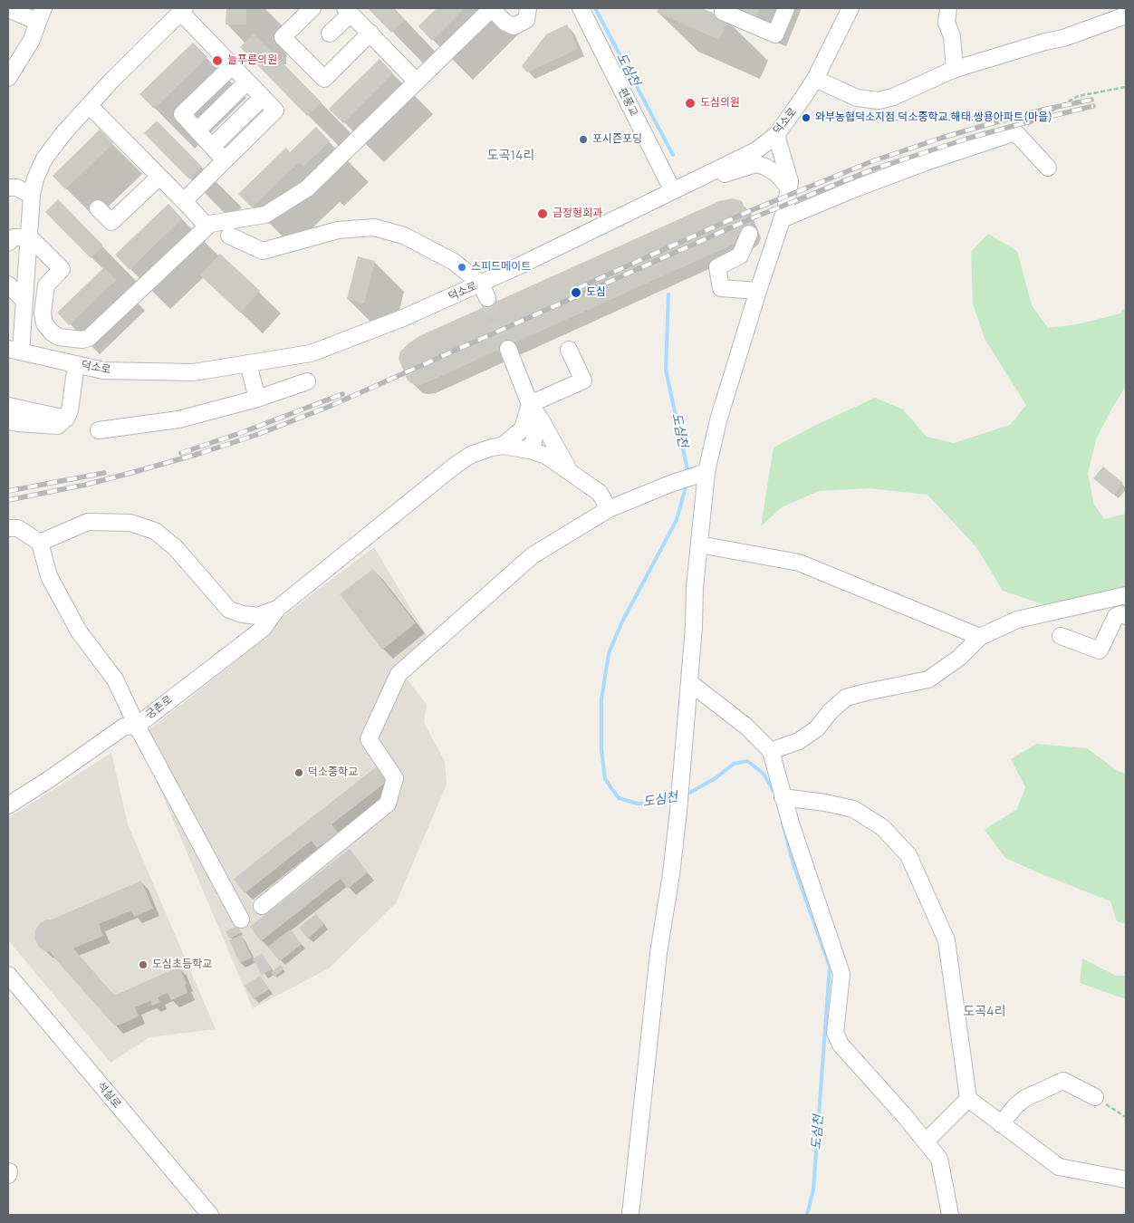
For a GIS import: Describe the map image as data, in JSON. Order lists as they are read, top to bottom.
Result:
{
  "streets": {
    "street": [
      "편풍교",
      "덕소로",
      "궁촌로",
      "석실로"
    ]
  },
  "crossings": [
    ["편풍교", "덕소로"]
  ],
  "districts": ["도곡14리", "도곡4리"],
  "water": ["도심천"],
  "places": [
    "늘푸른의원",
    "도심의원",
    "와부농협덕소지점.덕소중학교.해태.쌍용아파트(마을)",
    "포시즌포딩",
    "금정형회과",
    "스피드메이트",
    "도심",
    "덕소중학교",
    "도심초등학교"
  ]
}
